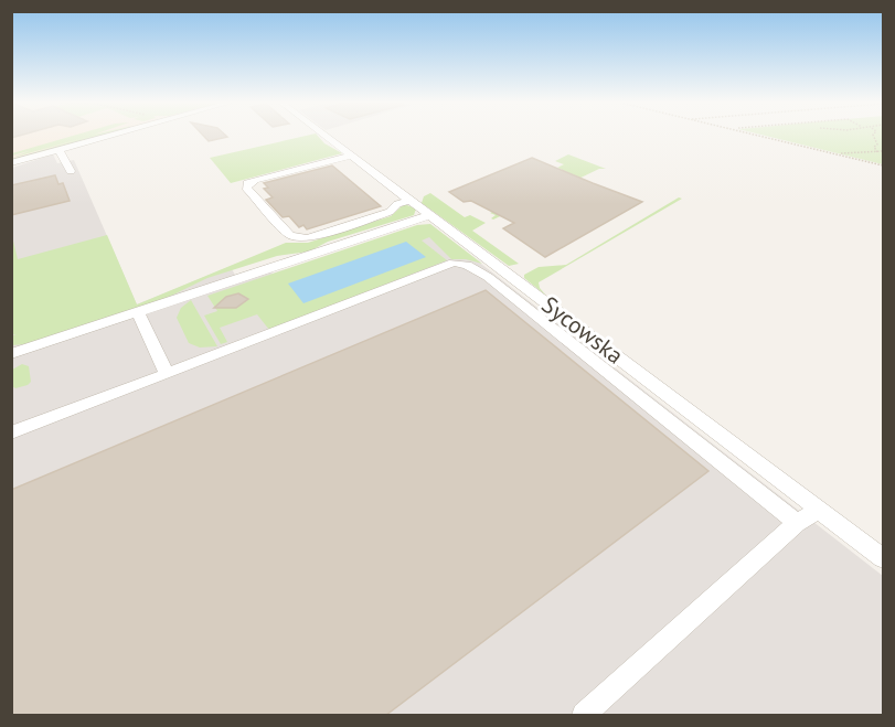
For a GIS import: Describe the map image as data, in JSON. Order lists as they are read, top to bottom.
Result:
{
  "streets": {
    "street": ["Sycowska"]
  }
}
